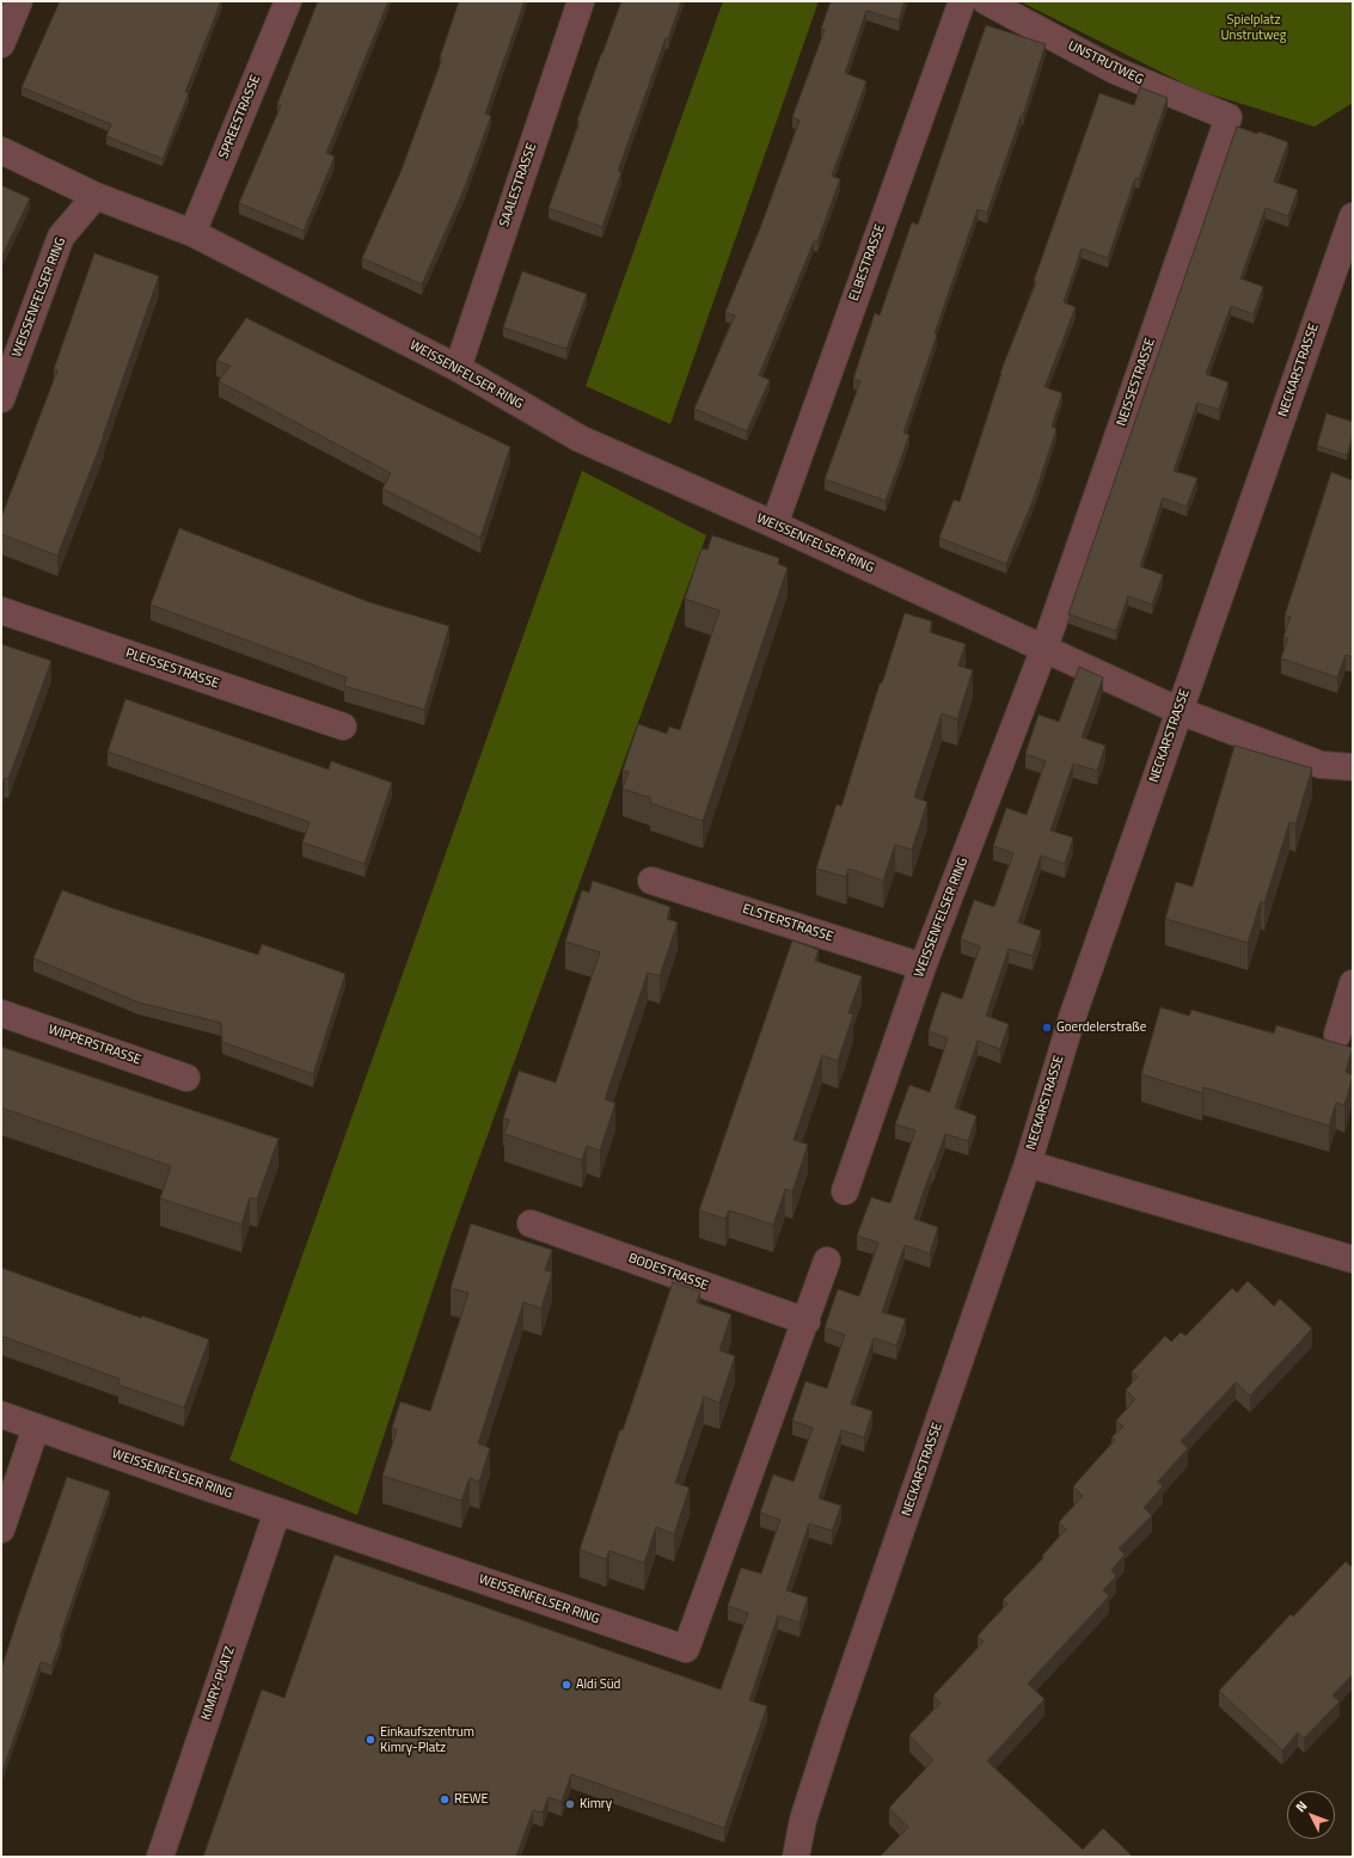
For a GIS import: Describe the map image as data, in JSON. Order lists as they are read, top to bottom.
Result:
{
  "streets": {
    "street": [
      "UNSTRUTWEG",
      "SPREESTRASSE",
      "SAALESTRASSE",
      "ELBESTRASSE",
      "WEISSENFELSER RING",
      "NECKARSTRASSE",
      "NEISSESTRASSE",
      "PLEISSESTRASSE",
      "ELSTERSTRASSE",
      "WIPPERSTRASSE",
      "BODESTRASSE",
      "KIMRY-PLATZ"
    ]
  },
  "crossings": [
    ["UNSTRUTWEG", "NEISSESTRASSE"],
    ["SPREESTRASSE", "WEISSENFELSER RING"],
    ["SAALESTRASSE", "WEISSENFELSER RING"],
    ["ELBESTRASSE", "WEISSENFELSER RING"],
    ["WEISSENFELSER RING", "NECKARSTRASSE"],
    ["WEISSENFELSER RING", "NEISSESTRASSE"],
    ["WEISSENFELSER RING", "ELSTERSTRASSE"],
    ["WEISSENFELSER RING", "BODESTRASSE"],
    ["WEISSENFELSER RING", "KIMRY-PLATZ"]
  ],
  "parks": ["Spielplatz Unstrutweg"],
  "places": [
    "Goerdelerstraße",
    "Aldi Süd",
    "Einkaufszentrum Kimry-Platz",
    "REWE",
    "Kimry"
  ],
  "north": "top left"
}
